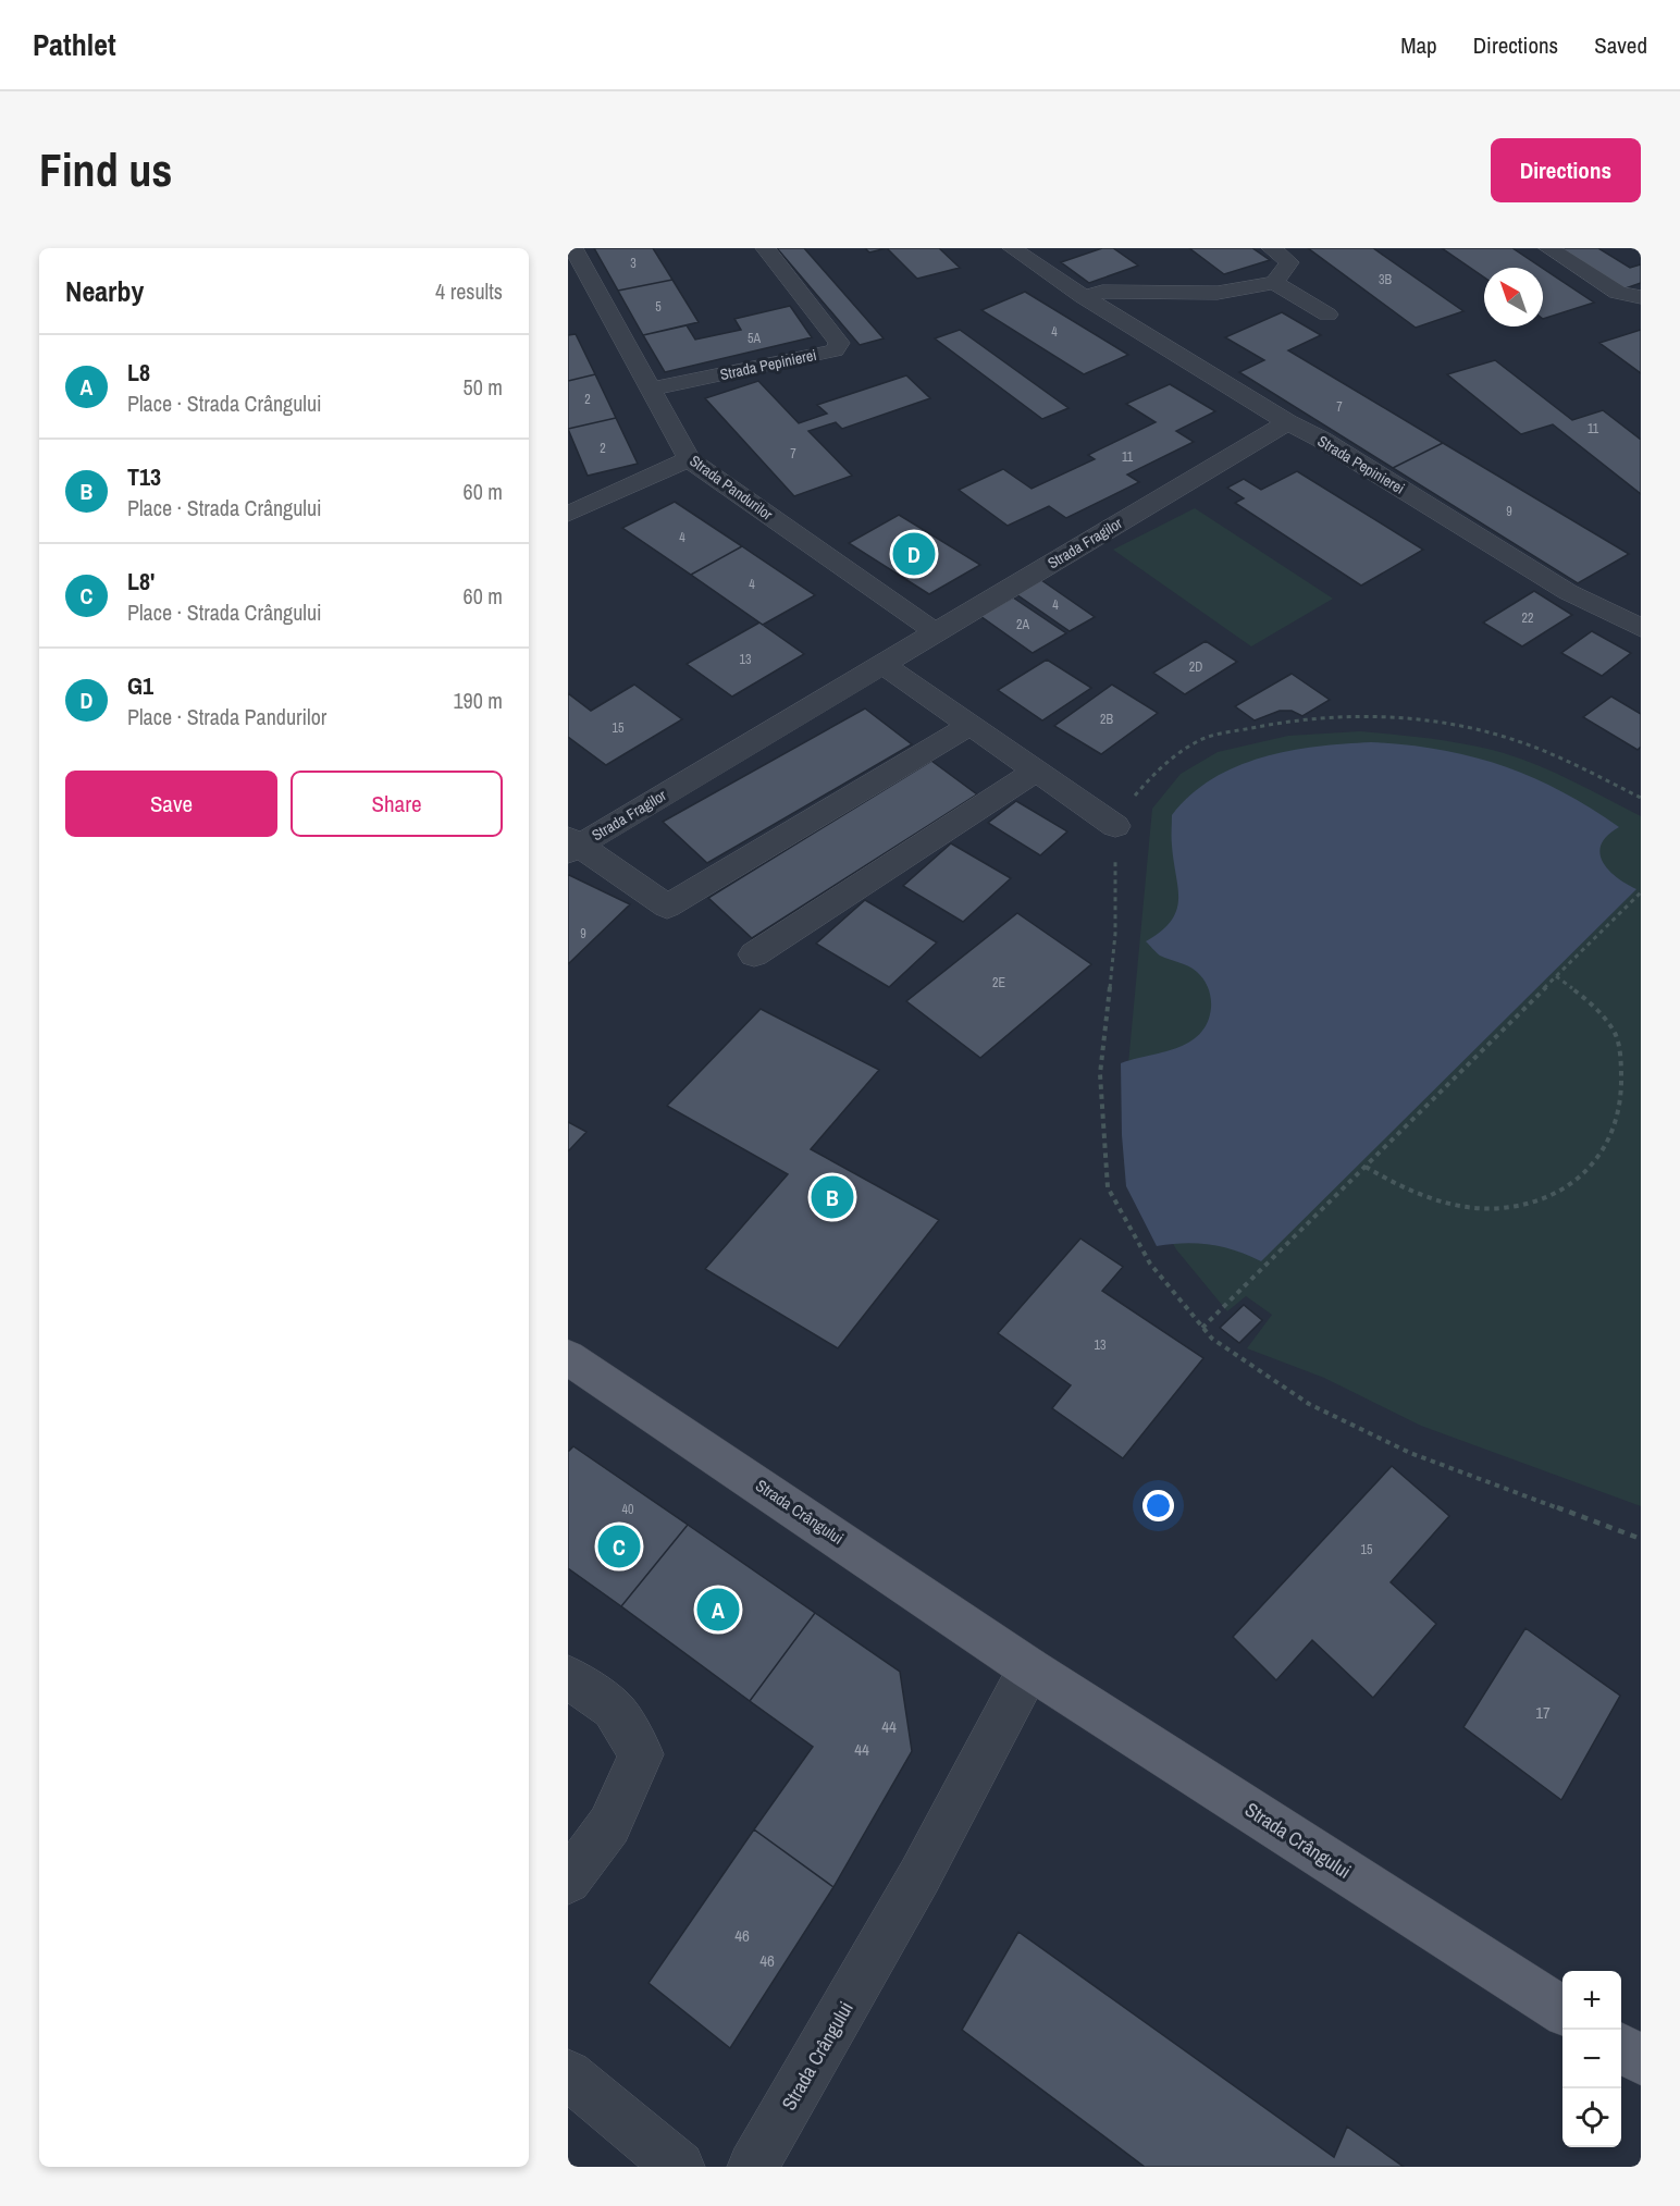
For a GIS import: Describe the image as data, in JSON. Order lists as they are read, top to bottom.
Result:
{
  "streets": {
    "main road": ["Strada Crângului"],
    "street": ["Strada Pepinierei", "Strada Pandurilor", "Strada Fragilor"]
  },
  "crossings": [
    ["Strada Pepinierei", "Strada Pandurilor"],
    ["Strada Pepinierei", "Strada Fragilor"],
    ["Strada Pandurilor", "Strada Fragilor"]
  ],
  "house_numbers": [
    "3",
    "3B",
    "5",
    "4",
    "5A",
    "2",
    "7",
    "11",
    "2",
    "7",
    "11",
    "9",
    "4",
    "4",
    "4",
    "22",
    "2A",
    "13",
    "2D",
    "2B",
    "15",
    "9",
    "2E",
    "13",
    "40",
    "15",
    "17",
    "44",
    "44",
    "46",
    "46"
  ],
  "north": "top left",
  "page": {
    "header": "Pathlet",
    "nav": ["Map", "Directions", "Saved"],
    "buttons": [
      "Directions",
      ["Save", "Share"]
    ],
    "title": "Find us",
    "heading": ["Nearby", "4 results"],
    "list": [
      {
        "mark": "A",
        "name": "L8",
        "note": "Place · Strada Crângului",
        "value": "50 m"
      },
      {
        "mark": "B",
        "name": "T13",
        "note": "Place · Strada Crângului",
        "value": "60 m"
      },
      {
        "mark": "C",
        "name": "L8'",
        "note": "Place · Strada Crângului",
        "value": "60 m"
      },
      {
        "mark": "D",
        "name": "G1",
        "note": "Place · Strada Pandurilor",
        "value": "190 m"
      }
    ],
    "pins": [
      "D",
      "B",
      "C",
      "A"
    ],
    "map_buttons": ["+", "−"]
  }
}
